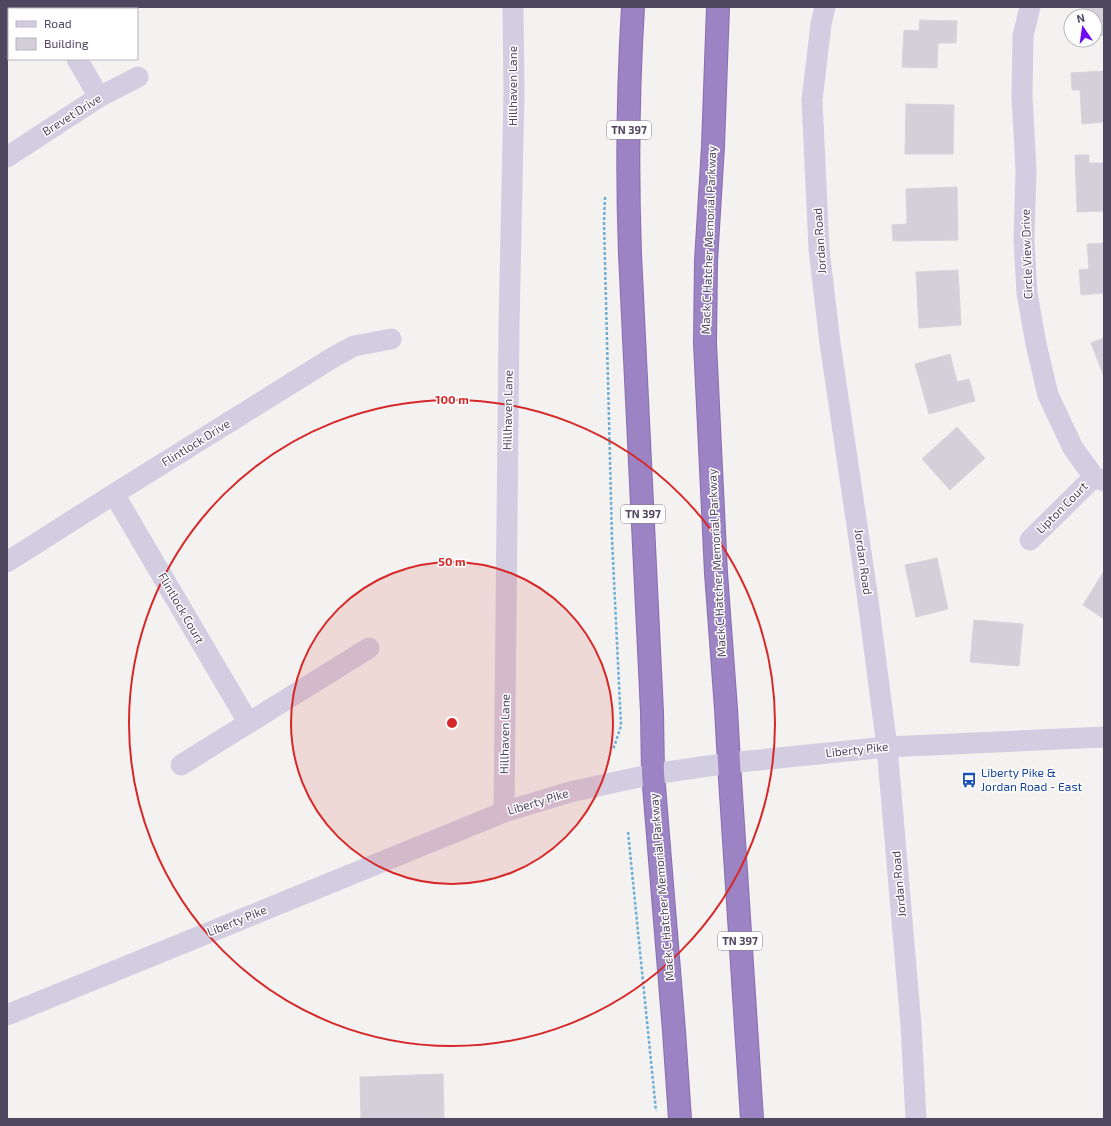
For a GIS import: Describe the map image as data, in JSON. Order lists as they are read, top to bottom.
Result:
{
  "streets": {
    "highway": ["TN 397", "Mack C Hatcher Memorial Parkway"],
    "street": [
      "Hillhaven Lane",
      "Brevet Drive",
      "Jordan Road",
      "Circle View Drive",
      "Flintlock Drive",
      "Lipton Court",
      "Flintlock Court",
      "Liberty Pike"
    ]
  },
  "crossings": [
    ["Hillhaven Lane", "Liberty Pike"],
    ["Mack C Hatcher Memorial Parkway", "Liberty Pike"],
    ["Jordan Road", "Liberty Pike"],
    ["Circle View Drive", "Lipton Court"],
    ["Flintlock Drive", "Flintlock Court"]
  ],
  "places": {
    "bus stop": ["Liberty Pike & Jordan Road - East"]
  },
  "legend": ["Road", "Building"],
  "north": "top",
  "rings": ["100 m", "50 m"]
}
